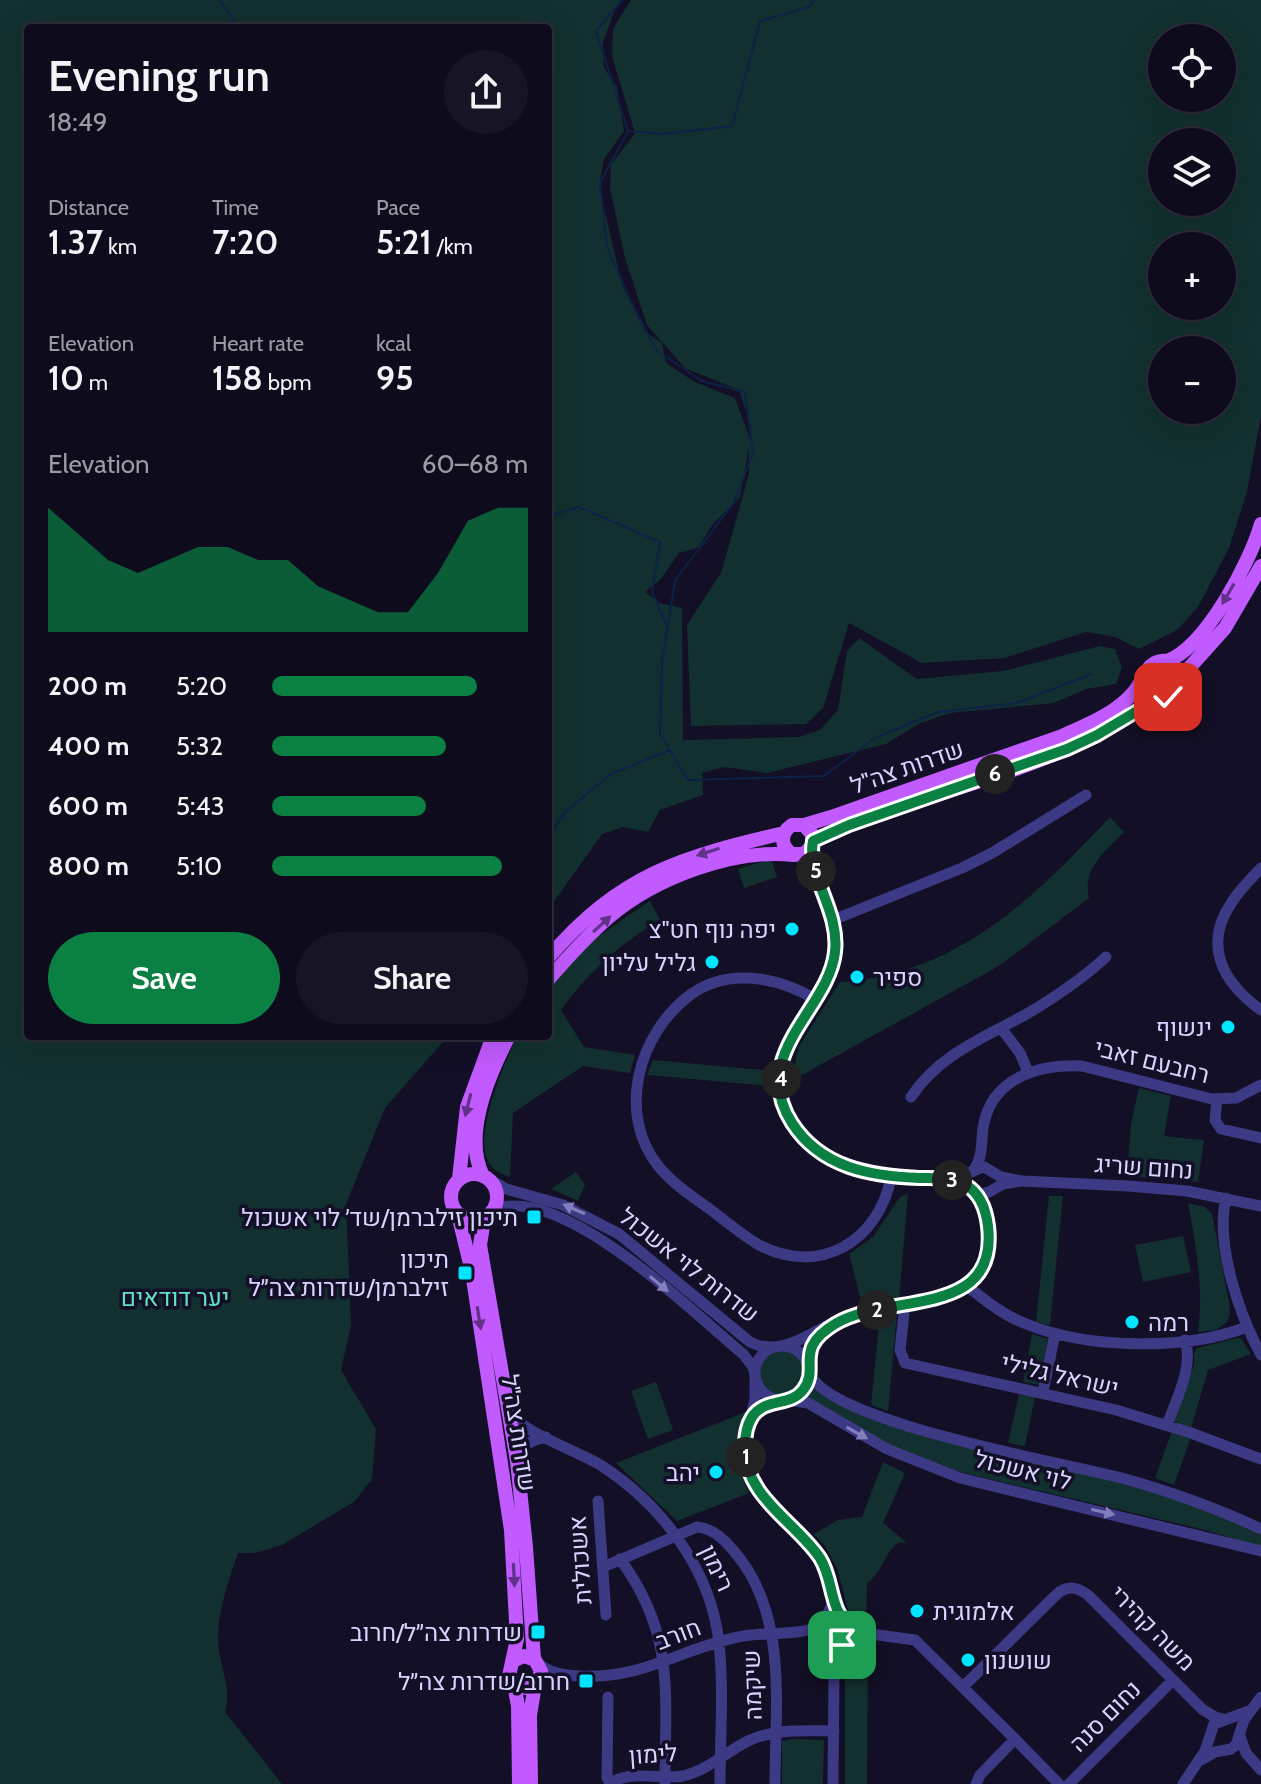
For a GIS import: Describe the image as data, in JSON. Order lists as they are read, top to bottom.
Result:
{
  "streets": {
    "main road": ["שדרות צה\"ל"],
    "street": [
      "רחבעם זאבי",
      "נחום שריג",
      "שדרות לוי אשכול",
      "ישראל גלילי",
      "לוי אשכול",
      "אשכולית",
      "רימון",
      "משה קהירי",
      "חורב",
      "שיקמה",
      "נחום סנה",
      "לימון"
    ]
  },
  "crossings": [
    ["שדרות צה\"ל", "שדרות לוי אשכול"],
    ["שדרות צה\"ל", "רימון"],
    ["שדרות צה\"ל", "חורב"],
    ["רחבעם זאבי", "נחום שריג"],
    ["שדרות לוי אשכול", "לוי אשכול"],
    ["אשכולית", "שיקמה"],
    ["רימון", "חורב"],
    ["רימון", "שיקמה"],
    ["רימון", "לימון"],
    ["משה קהירי", "נחום סנה"],
    ["חורב", "שיקמה"],
    ["שיקמה", "לימון"]
  ],
  "parks": ["יער דודאים"],
  "places": {
    "other": [
      "יפה נוף חט\"צ",
      "גליל עליון",
      "ספיר",
      "ינשוף",
      "רמה",
      "יהב",
      "אלמוגית",
      "שושנון"
    ],
    "transit": [
      "תיכון זילברמן/שד׳ לוי אשכול",
      "תיכון זילברמן/שדרות צה״ל",
      "שדרות צה״ל/חרוב",
      "חרוב/שדרות צה״ל"
    ]
  },
  "page": {
    "map_buttons": ["+", "−"],
    "heading": ["Evening run", "18:49"],
    "stats": [
      ["Distance", "1.37 km"],
      ["Time", "7:20"],
      ["Pace", "5:21 /km"],
      ["Elevation", "10 m"],
      ["Heart rate", "158 bpm"],
      ["kcal", "95"]
    ],
    "chart": ["Elevation", "60–68 m"],
    "list": [
      {
        "name": "200 m",
        "note": "5:20"
      },
      {
        "name": "400 m",
        "note": "5:32"
      },
      {
        "name": "600 m",
        "note": "5:43"
      },
      {
        "name": "800 m",
        "note": "5:10"
      }
    ],
    "pins": [
      "6",
      "5",
      "4",
      "3",
      "2",
      "1"
    ],
    "buttons": ["Save", "Share"]
  }
}
